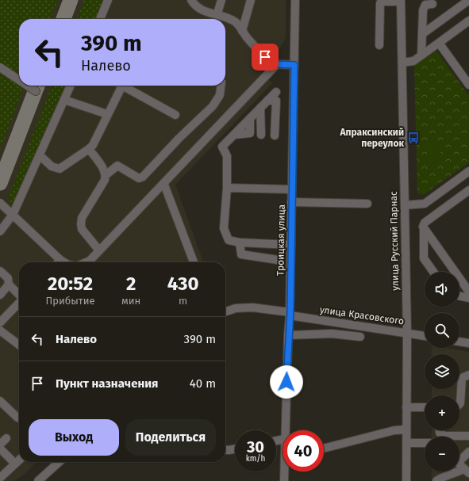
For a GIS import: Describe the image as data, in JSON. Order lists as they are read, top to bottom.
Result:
{
  "streets": {
    "street": ["Троицкая улица", "улица Русский Парнас", "улица Красовского"]
  },
  "crossings": [
    ["Троицкая улица", "улица Красовского"],
    ["улица Русский Парнас", "улица Красовского"]
  ],
  "places": {
    "bus stop": ["Апраксинский переулок"]
  },
  "page": {
    "turn": ["390 m", "Налево"],
    "eta": [
      "20:52",
      "Прибытие",
      "2",
      "мин",
      "430",
      "m"
    ],
    "map_buttons": ["+", "−"],
    "list": [
      {
        "name": "Налево",
        "value": "390 m"
      },
      {
        "name": "Пункт назначения",
        "value": "40 m"
      }
    ],
    "buttons": ["Выход", "Поделиться"],
    "speed": "30 km/h",
    "limit": "40"
  }
}
